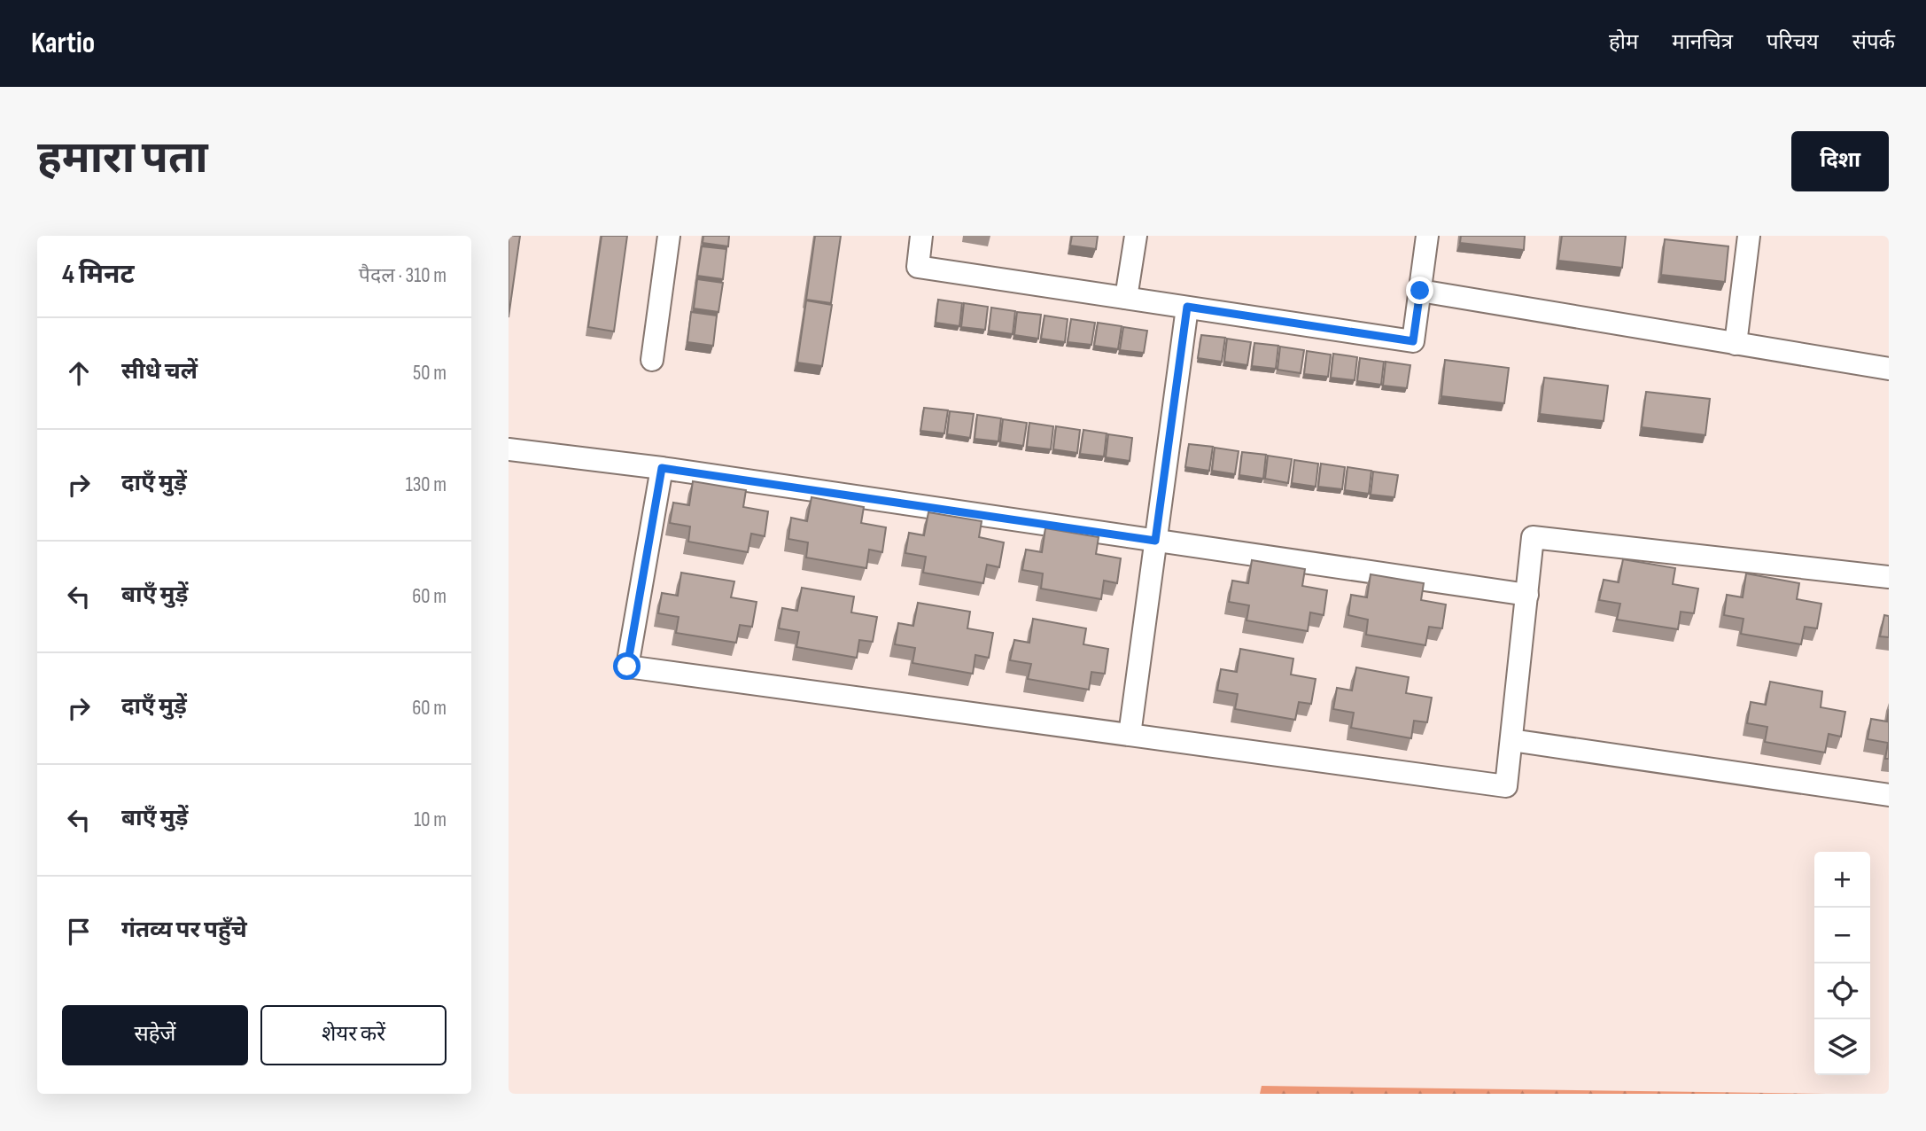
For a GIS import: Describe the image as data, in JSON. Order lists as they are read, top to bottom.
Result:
{
  "page": {
    "header": "Kartio",
    "nav": [
      "होम",
      "मानचित्र",
      "परिचय",
      "संपर्क"
    ],
    "buttons": [
      "दिशा",
      ["सहेजें", "शेयर करें"]
    ],
    "title": "हमारा पता",
    "heading": ["4 मिनट", "पैदल · 310 m"],
    "list": [
      ["सीधे चलें", "50 m"],
      ["दाएँ मुड़ें", "130 m"],
      ["बाएँ मुड़ें", "60 m"],
      ["दाएँ मुड़ें", "60 m"],
      ["बाएँ मुड़ें", "10 m"],
      "गंतव्य पर पहुँचे"
    ],
    "map_buttons": ["+", "−"]
  }
}
